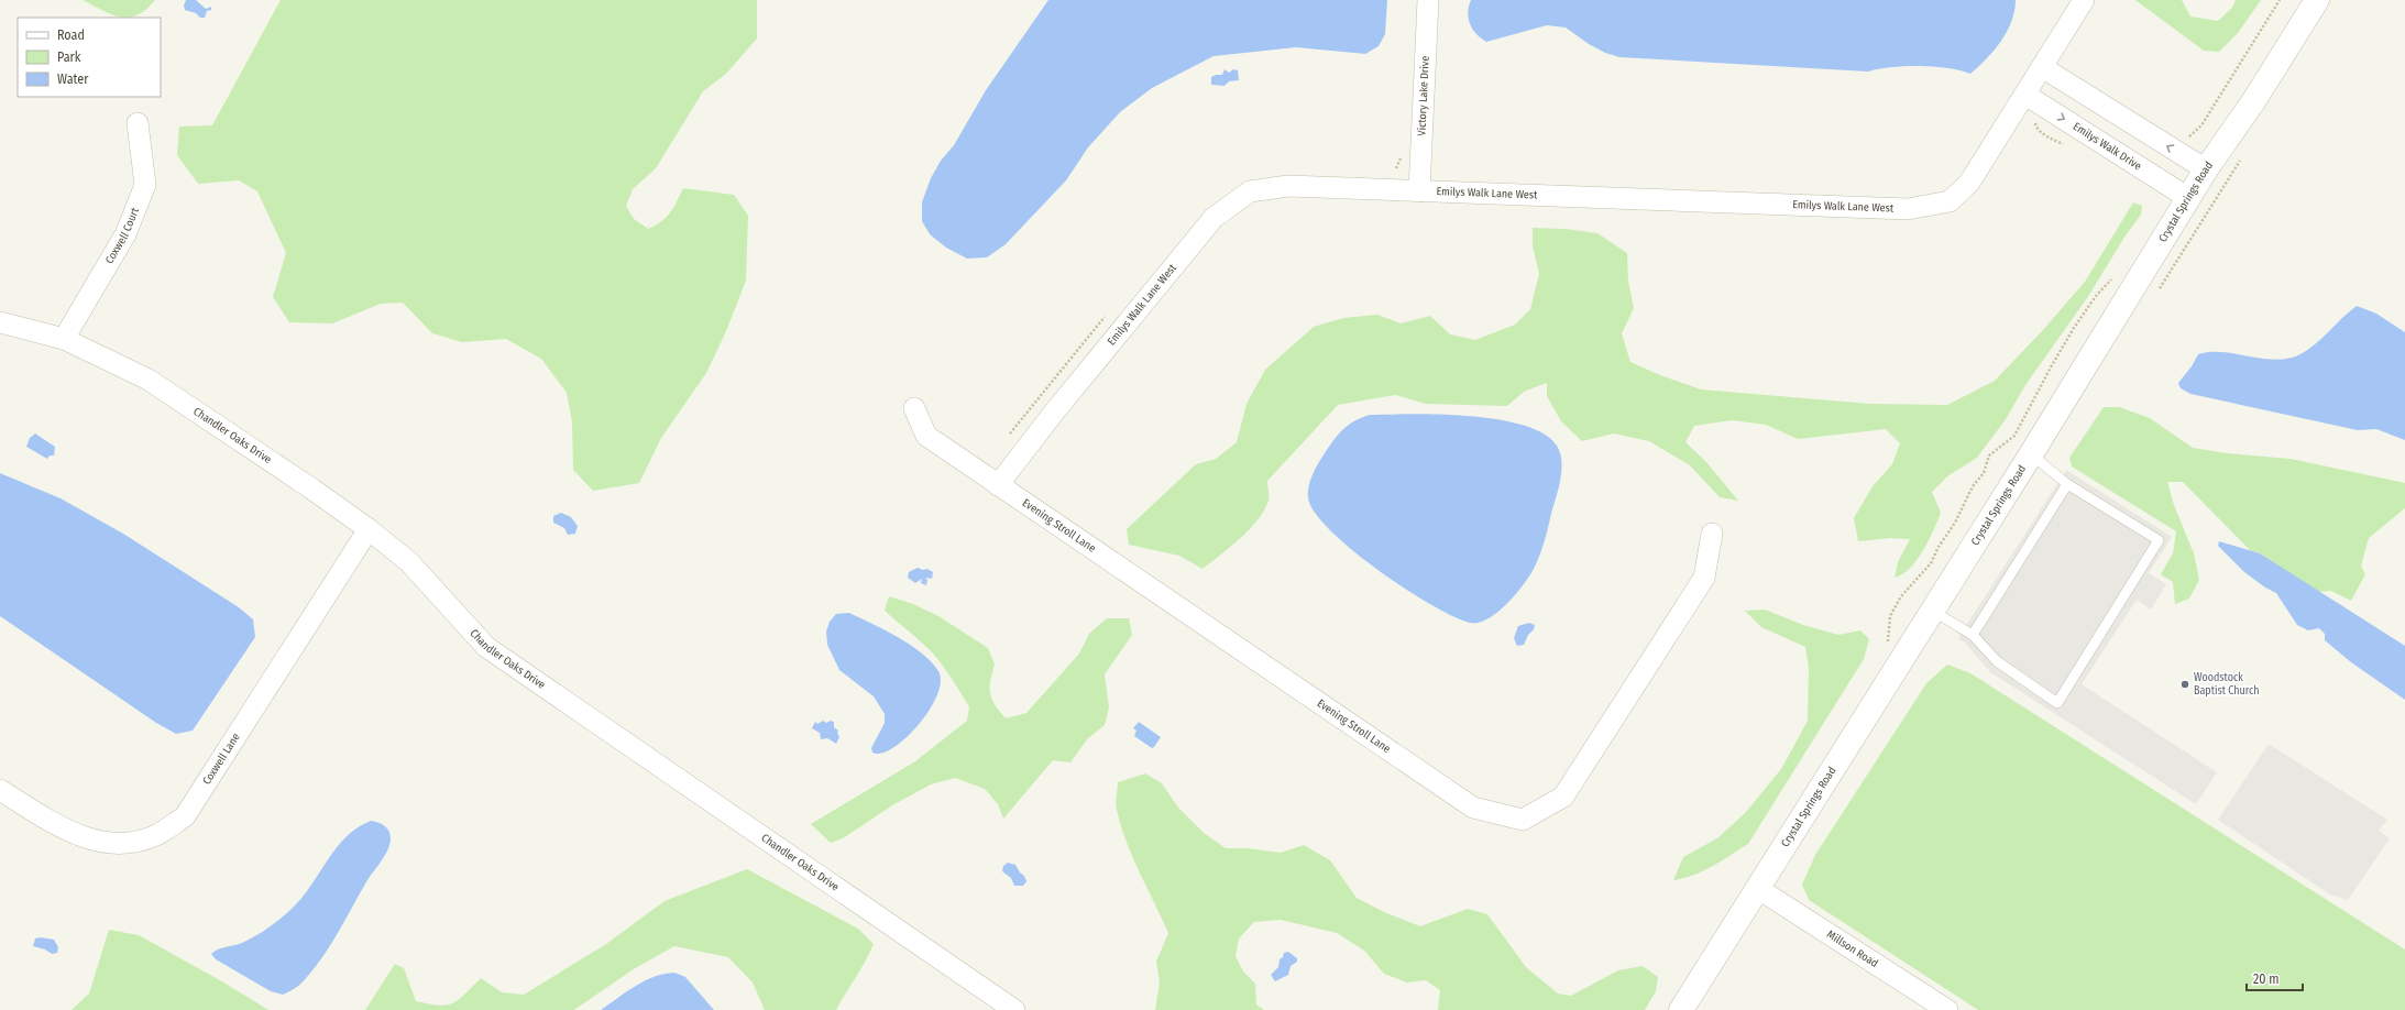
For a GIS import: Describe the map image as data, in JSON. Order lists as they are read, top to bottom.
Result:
{
  "streets": {
    "street": [
      "Victory Lake Drive",
      "Emilys Walk Drive",
      "Emilys Walk Lane West",
      "Crystal Springs Road",
      "Coxwell Court",
      "Chandler Oaks Drive",
      "Evening Stroll Lane",
      "Coxwell Lane",
      "Millson Road"
    ]
  },
  "crossings": [
    ["Victory Lake Drive", "Emilys Walk Lane West"],
    ["Emilys Walk Drive", "Emilys Walk Lane West"],
    ["Emilys Walk Drive", "Crystal Springs Road"],
    ["Emilys Walk Lane West", "Evening Stroll Lane"],
    ["Crystal Springs Road", "Millson Road"],
    ["Coxwell Court", "Chandler Oaks Drive"],
    ["Chandler Oaks Drive", "Coxwell Lane"]
  ],
  "places": ["Woodstock Baptist Church"],
  "legend": ["Road", "Park", "Water"],
  "scale_bar": "20 m"
}
